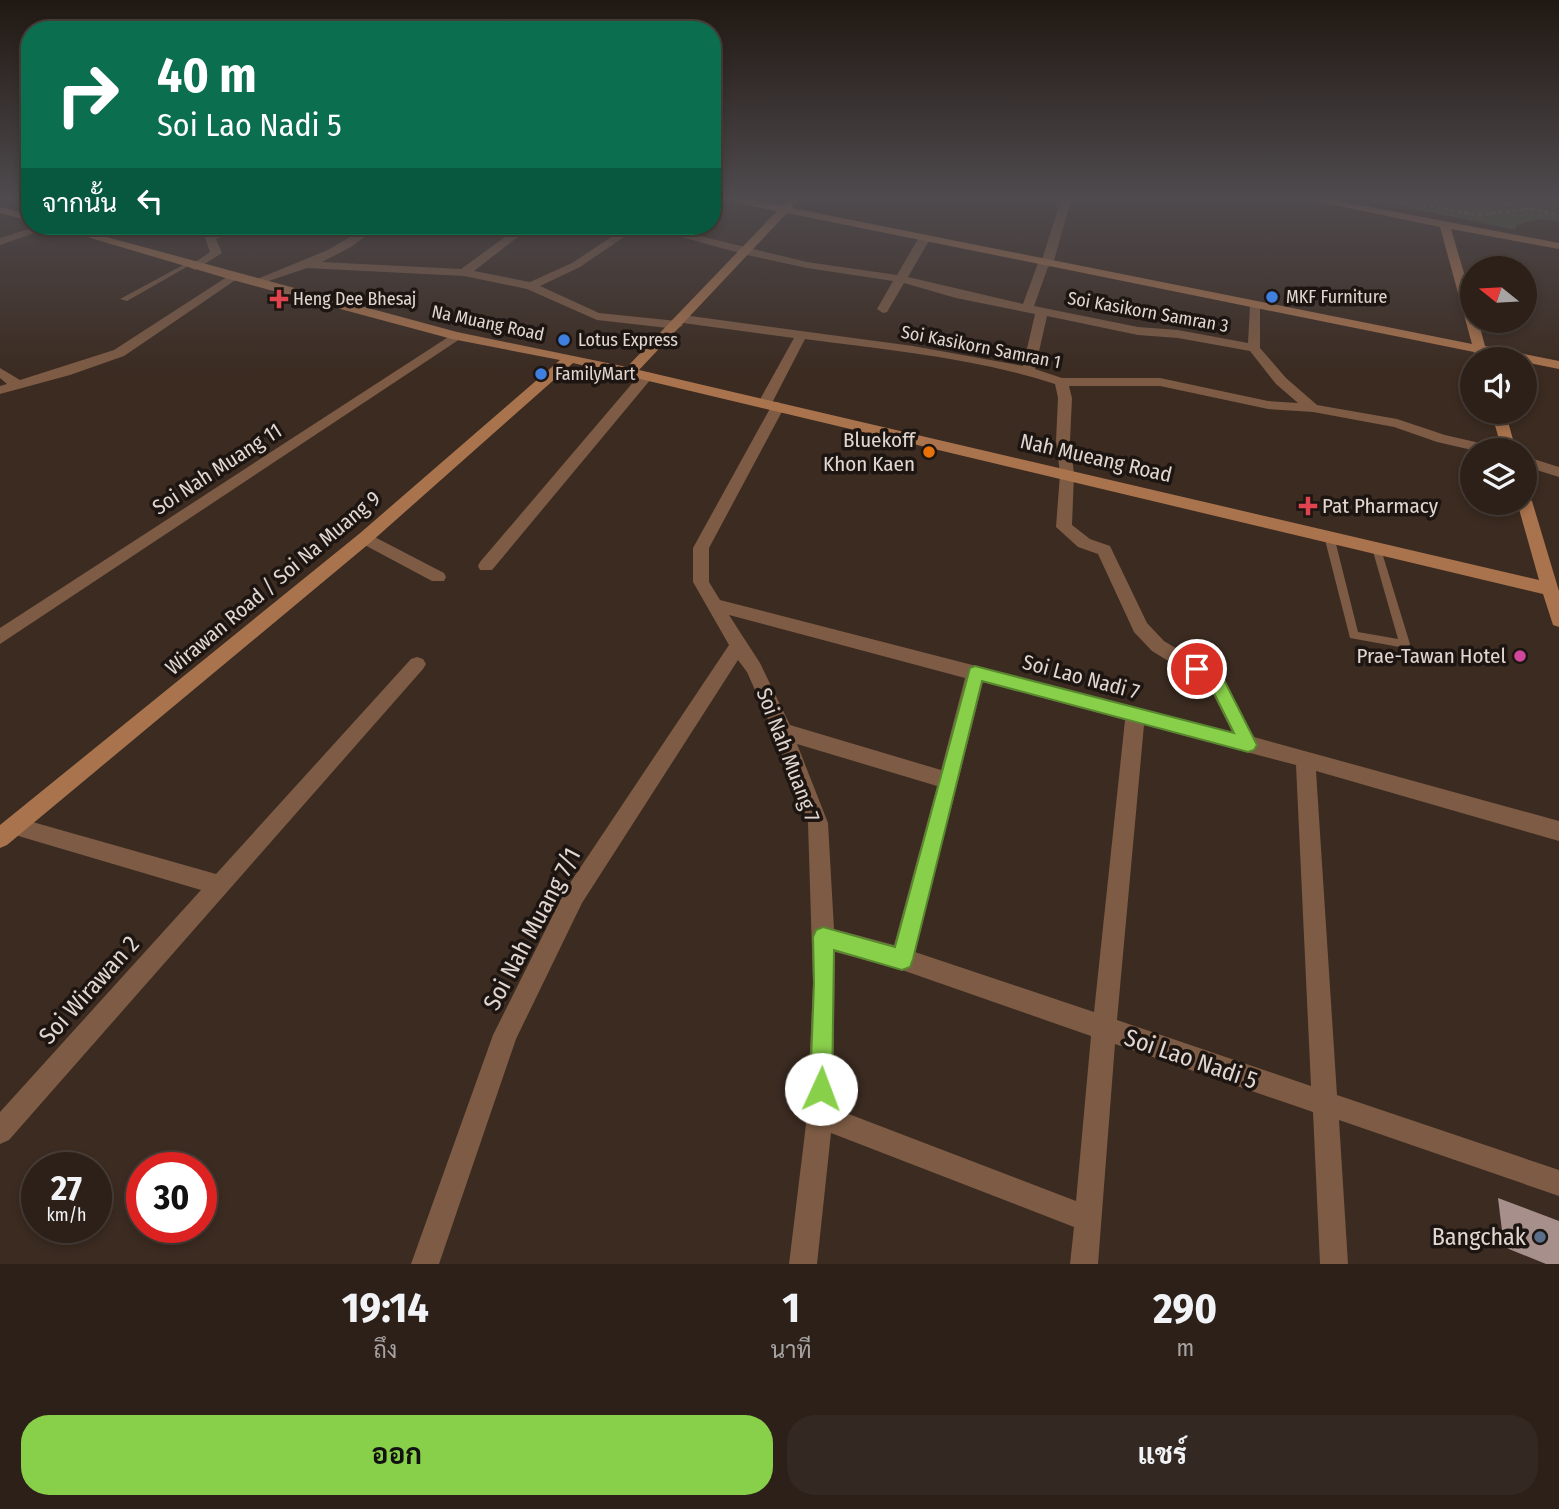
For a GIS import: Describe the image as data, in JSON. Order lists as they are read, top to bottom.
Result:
{
  "streets": {
    "street": [
      "Soi Kasikorn Samran 3",
      "Na Muang Road",
      "Soi Kasikorn Samran 1",
      "Nah Mueang Road",
      "Soi Nah Muang 11",
      "Wirawan Road / Soi Na Muang 9",
      "Soi Lao Nadi 7",
      "Soi Nah Muang 7",
      "Soi Nah Muang 7/1",
      "Soi Wirawan 2",
      "Soi Lao Nadi 5"
    ]
  },
  "crossings": [
    ["Na Muang Road", "Nah Mueang Road"],
    ["Na Muang Road", "Soi Nah Muang 11"],
    ["Na Muang Road", "Wirawan Road / Soi Na Muang 9"],
    ["Nah Mueang Road", "Soi Nah Muang 7"],
    ["Soi Lao Nadi 7", "Soi Nah Muang 7"],
    ["Soi Nah Muang 7", "Soi Nah Muang 7/1"],
    ["Soi Nah Muang 7", "Soi Lao Nadi 5"]
  ],
  "places": {
    "other": [
      "MKF Furniture",
      "Lotus Express",
      "FamilyMart",
      "Bluekoff Khon Kaen",
      "Prae-Tawan Hotel",
      "Bangchak"
    ],
    "health": ["Heng Dee Bhesaj", "Pat Pharmacy"]
  },
  "north": "left",
  "page": {
    "turn": ["40 m", "Soi Lao Nadi 5"],
    "then": "จากนั้น",
    "speed": "27 km/h",
    "limit": "30",
    "eta": [
      "19:14",
      "ถึง",
      "1",
      "นาที",
      "290",
      "m"
    ],
    "buttons": ["ออก", "แชร์"]
  }
}
